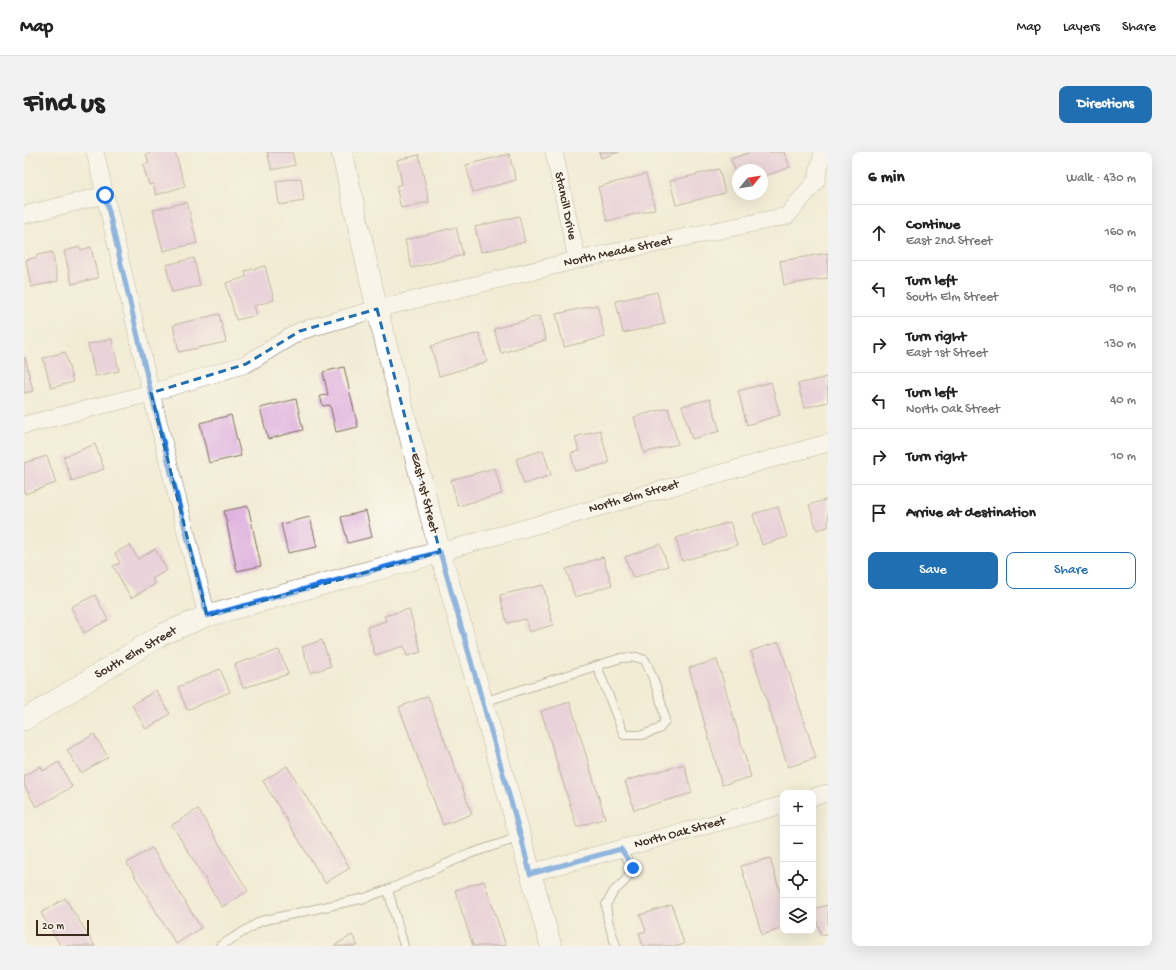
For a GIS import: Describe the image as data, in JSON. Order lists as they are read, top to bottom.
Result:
{
  "streets": {
    "street": [
      "Stancill Drive",
      "North Meade Street",
      "East 1st Street",
      "North Elm Street",
      "South Elm Street",
      "North Oak Street"
    ]
  },
  "crossings": [
    ["Stancill Drive", "North Meade Street"],
    ["North Meade Street", "East 1st Street"],
    ["East 1st Street", "North Elm Street"],
    ["East 1st Street", "South Elm Street"],
    ["East 1st Street", "North Oak Street"],
    ["North Elm Street", "South Elm Street"]
  ],
  "scale_bar": "20 m",
  "north": "top right",
  "page": {
    "header": "Map",
    "nav": ["Map", "Layers", "Share"],
    "buttons": [
      "Directions",
      ["Save", "Share"]
    ],
    "title": "Find us",
    "heading": ["6 min", "Walk · 430 m"],
    "list": [
      ["Continue", "East 2nd Street", "160 m"],
      ["Turn left", "South Elm Street", "90 m"],
      ["Turn right", "East 1st Street", "130 m"],
      ["Turn left", "North Oak Street", "40 m"],
      ["Turn right", "10 m"],
      "Arrive at destination"
    ],
    "map_buttons": ["+", "−"],
    "scale": "20 m"
  }
}
